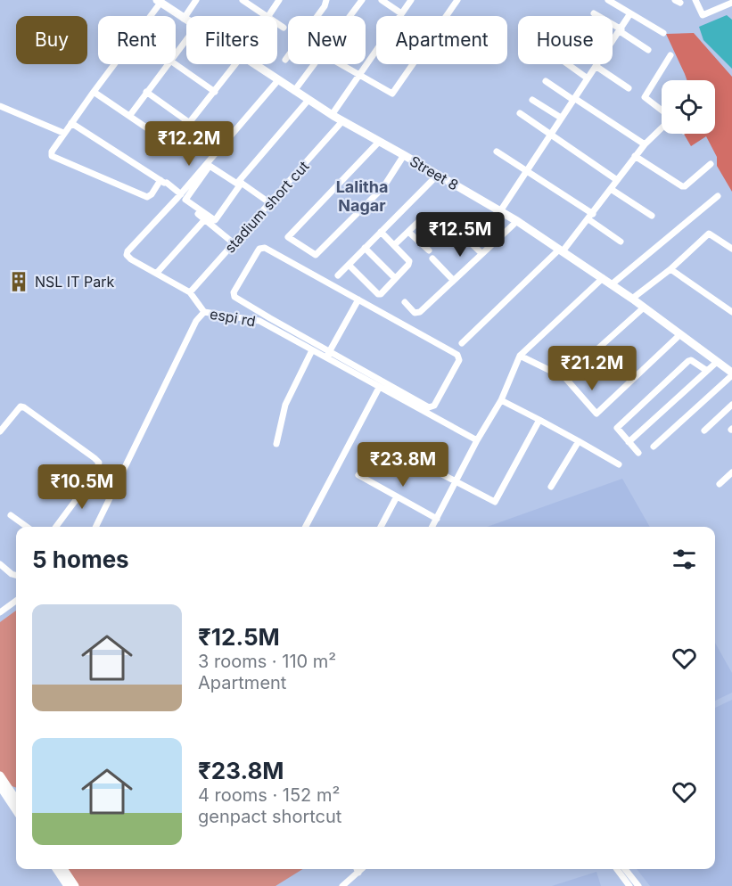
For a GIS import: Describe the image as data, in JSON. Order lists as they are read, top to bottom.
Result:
{
  "streets": {
    "street": ["Street 8", "stadium short cut", "espi rd"]
  },
  "crossings": [
    ["Street 8", "stadium short cut"]
  ],
  "districts": ["Lalitha Nagar"],
  "places": {
    "building": ["NSL IT Park"]
  },
  "page": {
    "chip": [
      "Buy",
      "Rent",
      "Filters",
      "New",
      "Apartment",
      "House"
    ],
    "price": [
      "₹12.2M",
      "₹12.5M",
      "₹21.2M",
      "₹23.8M",
      "₹10.5M"
    ],
    "heading": "5 homes",
    "list": [
      {
        "name": "₹12.5M",
        "note": "3 rooms · 110 m² · Apartment"
      },
      {
        "name": "₹23.8M",
        "note": "4 rooms · 152 m² · genpact shortcut"
      }
    ]
  }
}
